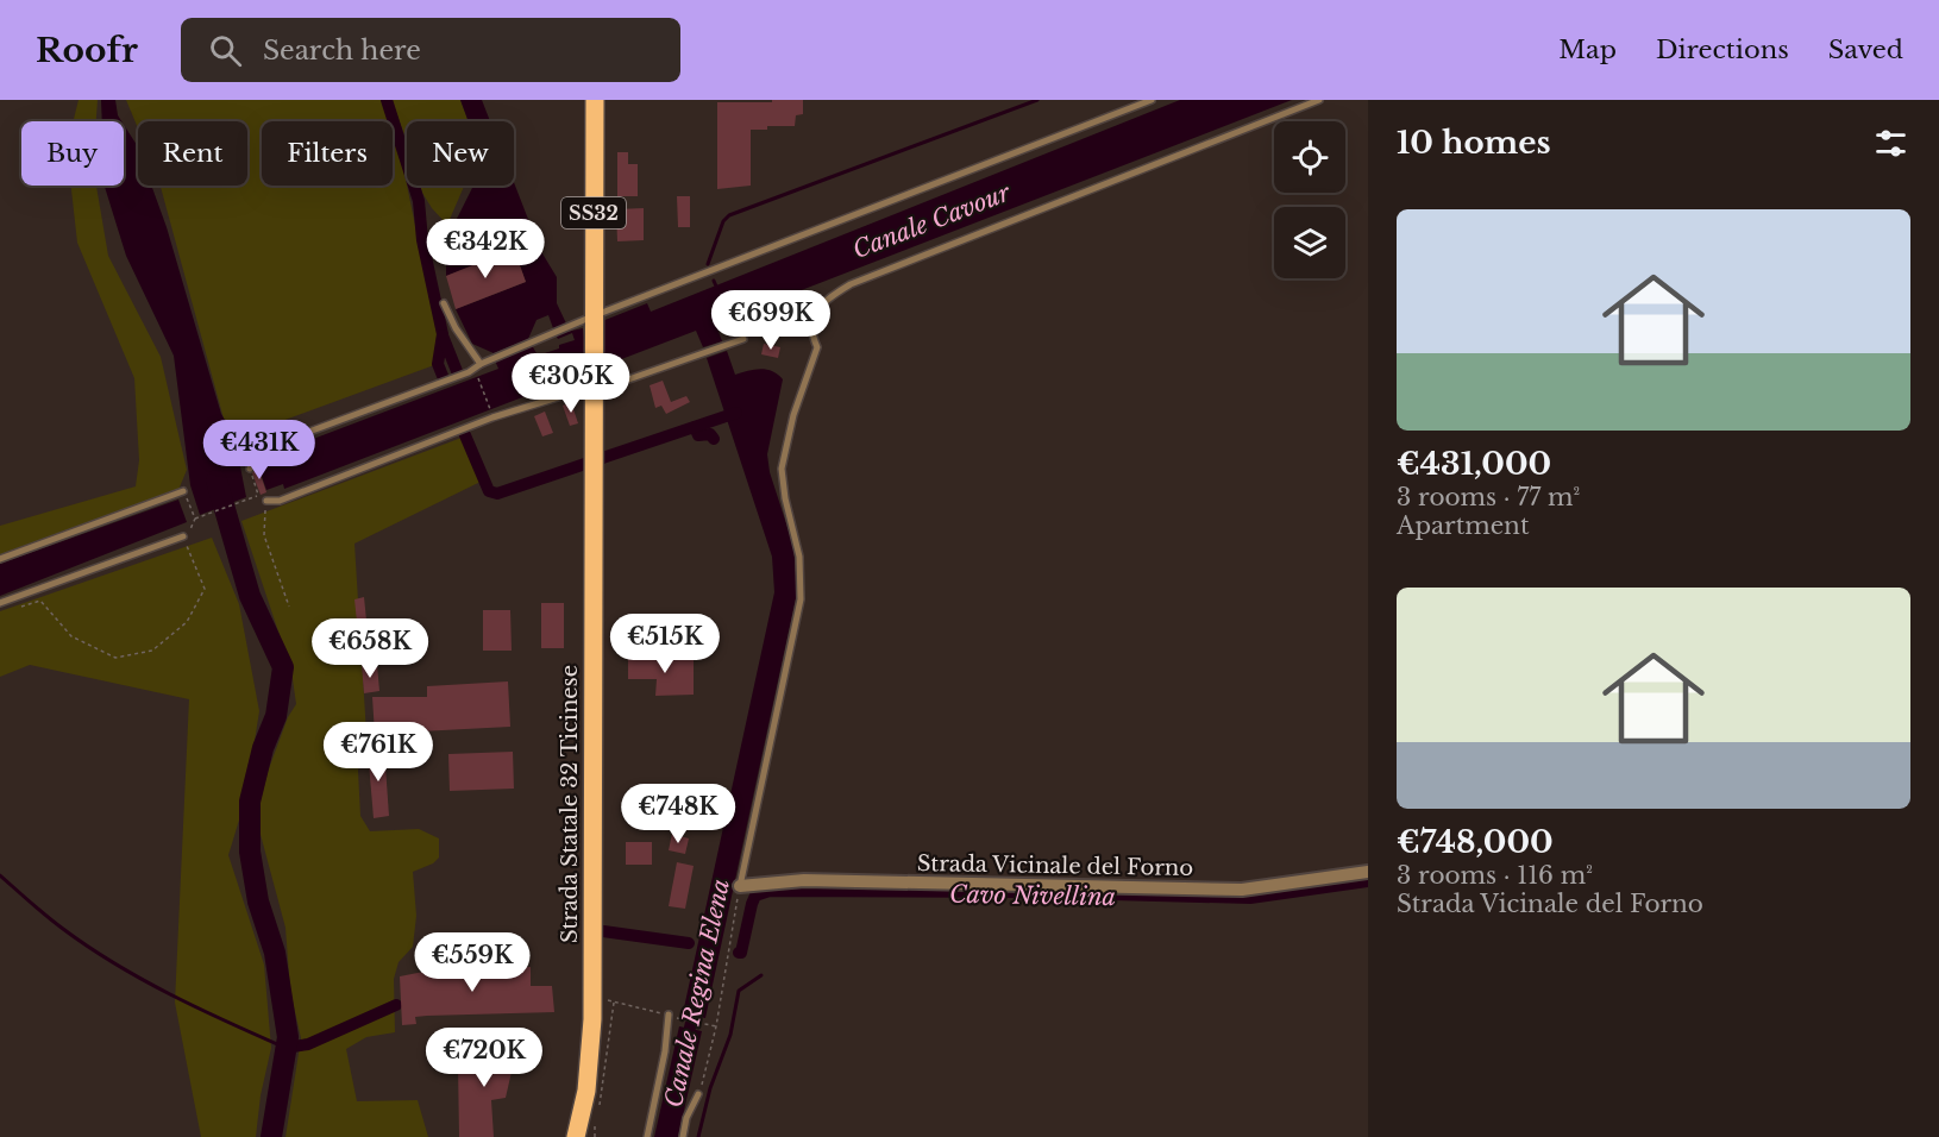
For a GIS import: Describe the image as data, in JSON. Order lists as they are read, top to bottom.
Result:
{
  "streets": {
    "main road": ["SS32", "Strada Statale 32 Ticinese"],
    "street": ["Strada Vicinale del Forno"]
  },
  "crossings": [
    ["SS32", "Strada Statale 32 Ticinese"]
  ],
  "water": ["Canale Cavour", "Cavo Nivellina", "Canale Regina Elena"],
  "page": {
    "header": "Roofr",
    "search": "Search here",
    "nav": ["Map", "Directions", "Saved"],
    "heading": "10 homes",
    "chip": [
      "Buy",
      "Rent",
      "Filters",
      "New"
    ],
    "list": [
      {
        "name": "€431,000",
        "note": "3 rooms · 77 m² · Apartment"
      },
      {
        "name": "€748,000",
        "note": "3 rooms · 116 m² · Strada Vicinale del Forno"
      }
    ],
    "price": [
      "€342K",
      "€699K",
      "€305K",
      "€431K",
      "€515K",
      "€658K",
      "€761K",
      "€748K",
      "€559K",
      "€720K"
    ]
  }
}
